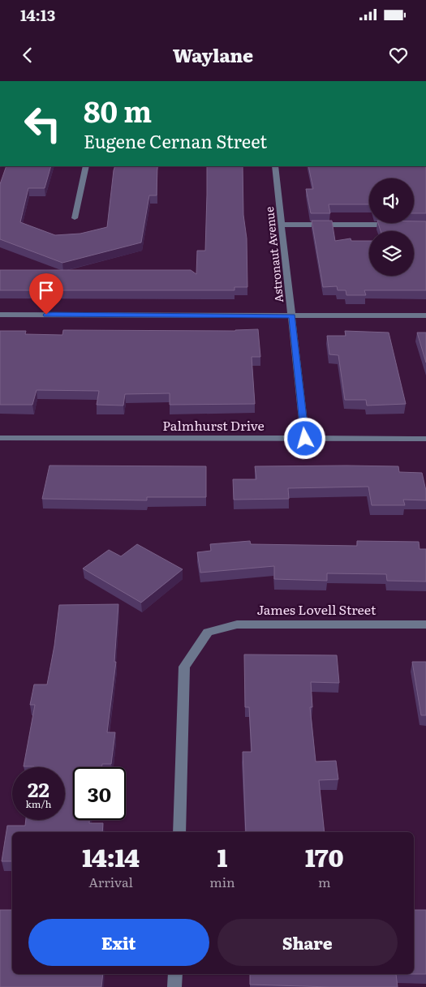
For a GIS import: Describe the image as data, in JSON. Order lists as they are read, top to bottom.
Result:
{
  "streets": {
    "street": ["Astronaut Avenue", "Palmhurst Drive", "James Lovell Street"]
  },
  "crossings": [
    ["Astronaut Avenue", "Palmhurst Drive"]
  ],
  "page": {
    "status": "14:13",
    "header": "Waylane",
    "turn": ["80 m", "Eugene Cernan Street"],
    "speed": "22 km/h",
    "limit": "30",
    "eta": [
      "14:14",
      "Arrival",
      "1",
      "min",
      "170",
      "m"
    ],
    "buttons": ["Exit", "Share"]
  }
}
